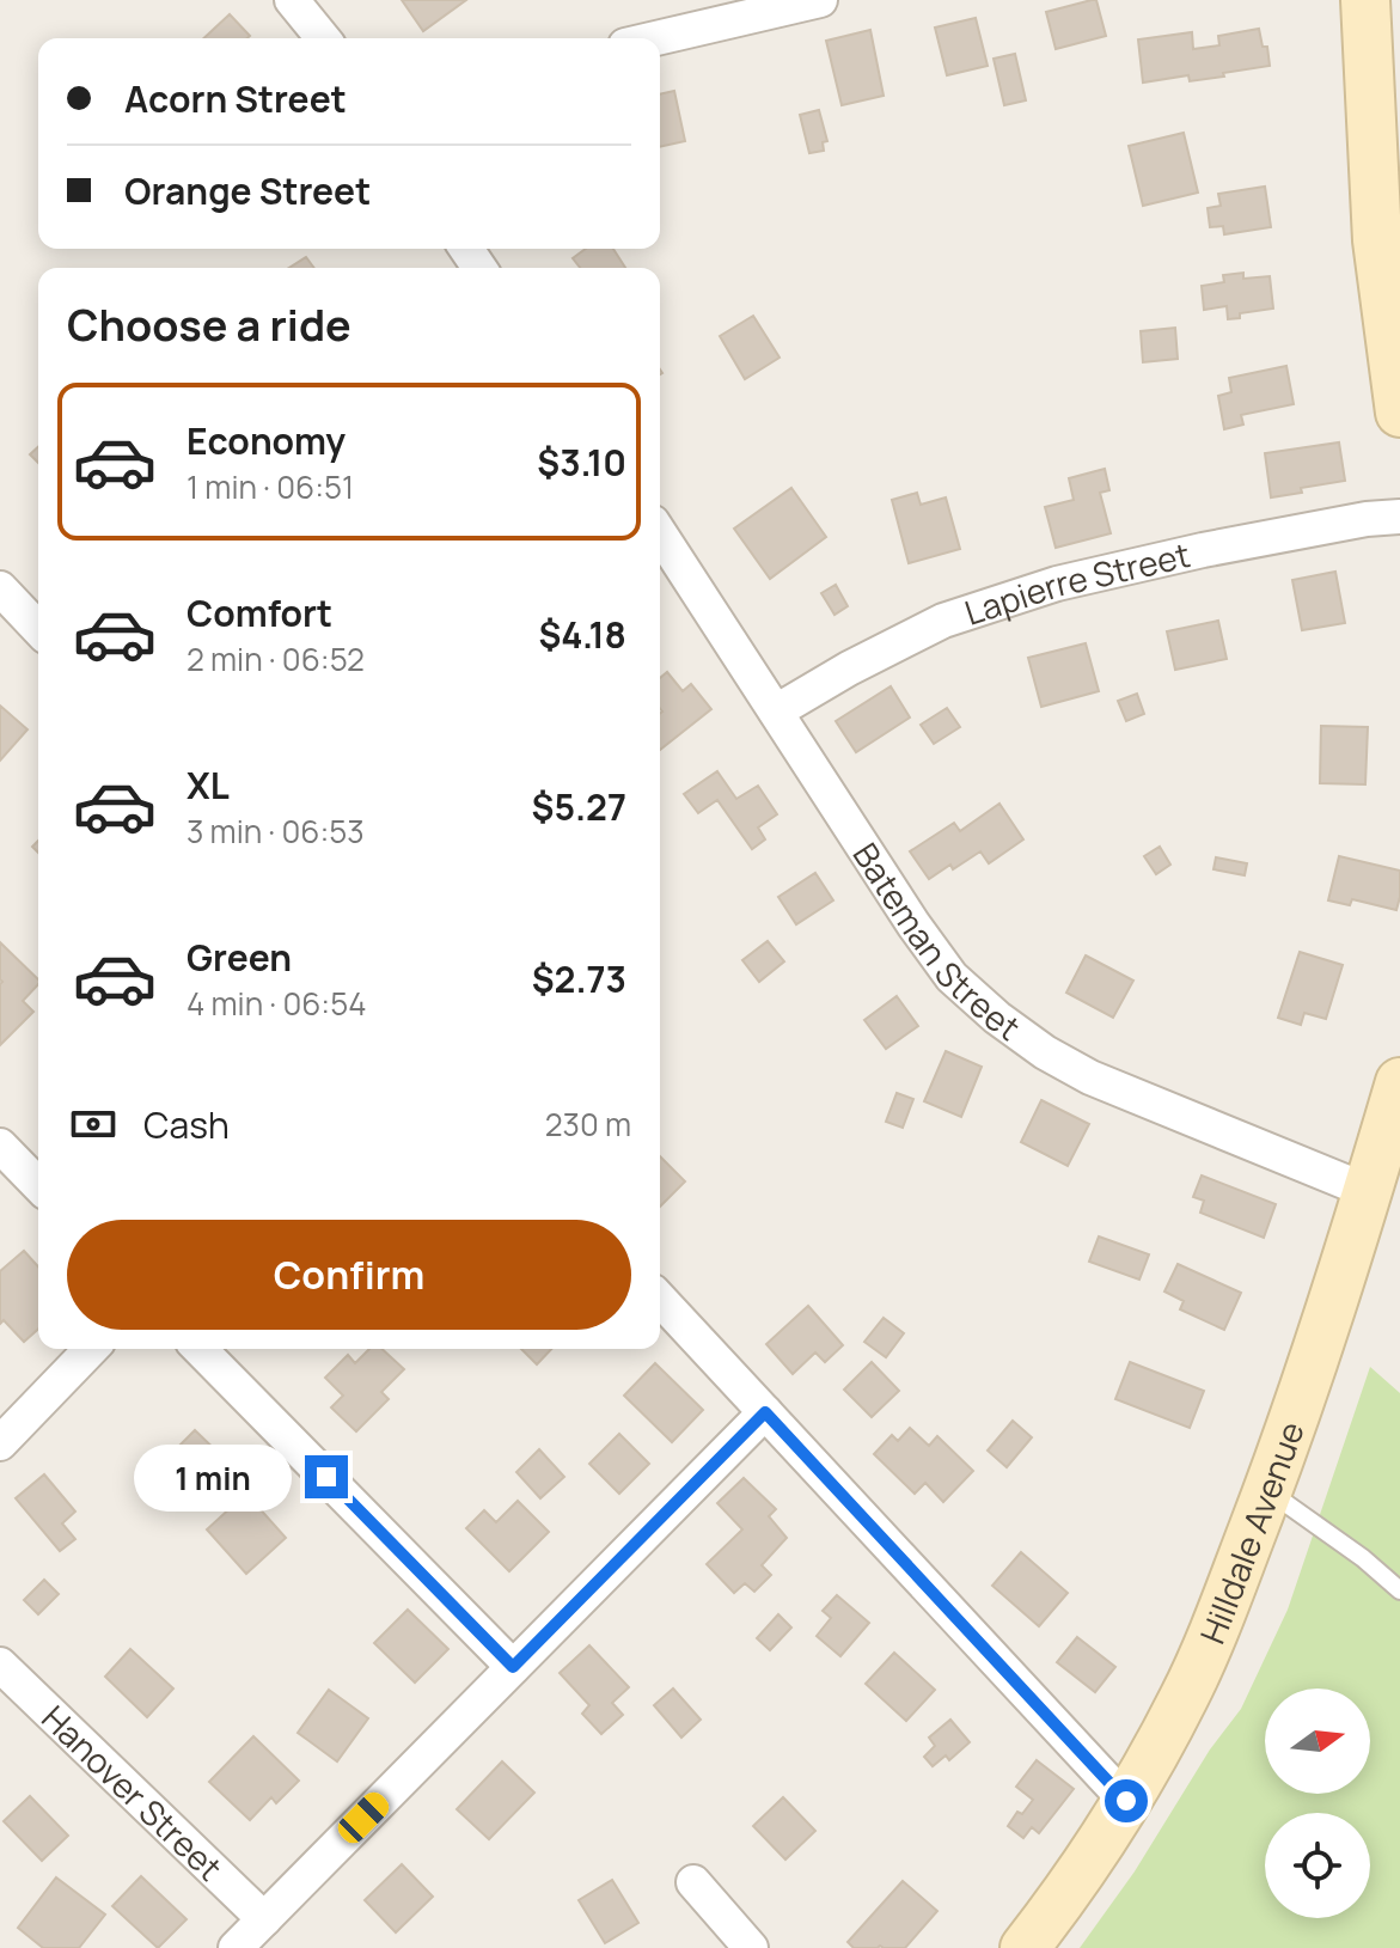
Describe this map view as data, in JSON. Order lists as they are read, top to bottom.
{
  "streets": {
    "main road": ["Hilldale Avenue"],
    "street": ["Lapierre Street", "Bateman Street", "Hanover Street"]
  },
  "crossings": [
    ["Lapierre Street", "Bateman Street"],
    ["Bateman Street", "Hilldale Avenue"]
  ],
  "north": "right",
  "page": {
    "banner": ["Acorn Street", "Orange Street"],
    "heading": "Choose a ride",
    "list": [
      {
        "name": "Economy",
        "note": "1 min · 06:51",
        "value": "$3.10"
      },
      {
        "name": "Comfort",
        "note": "2 min · 06:52",
        "value": "$4.18"
      },
      {
        "name": "XL",
        "note": "3 min · 06:53",
        "value": "$5.27"
      },
      {
        "name": "Green",
        "note": "4 min · 06:54",
        "value": "$2.73"
      }
    ],
    "pay": ["Cash", "230 m"],
    "buttons": "Confirm",
    "bubble": "1 min"
  }
}
